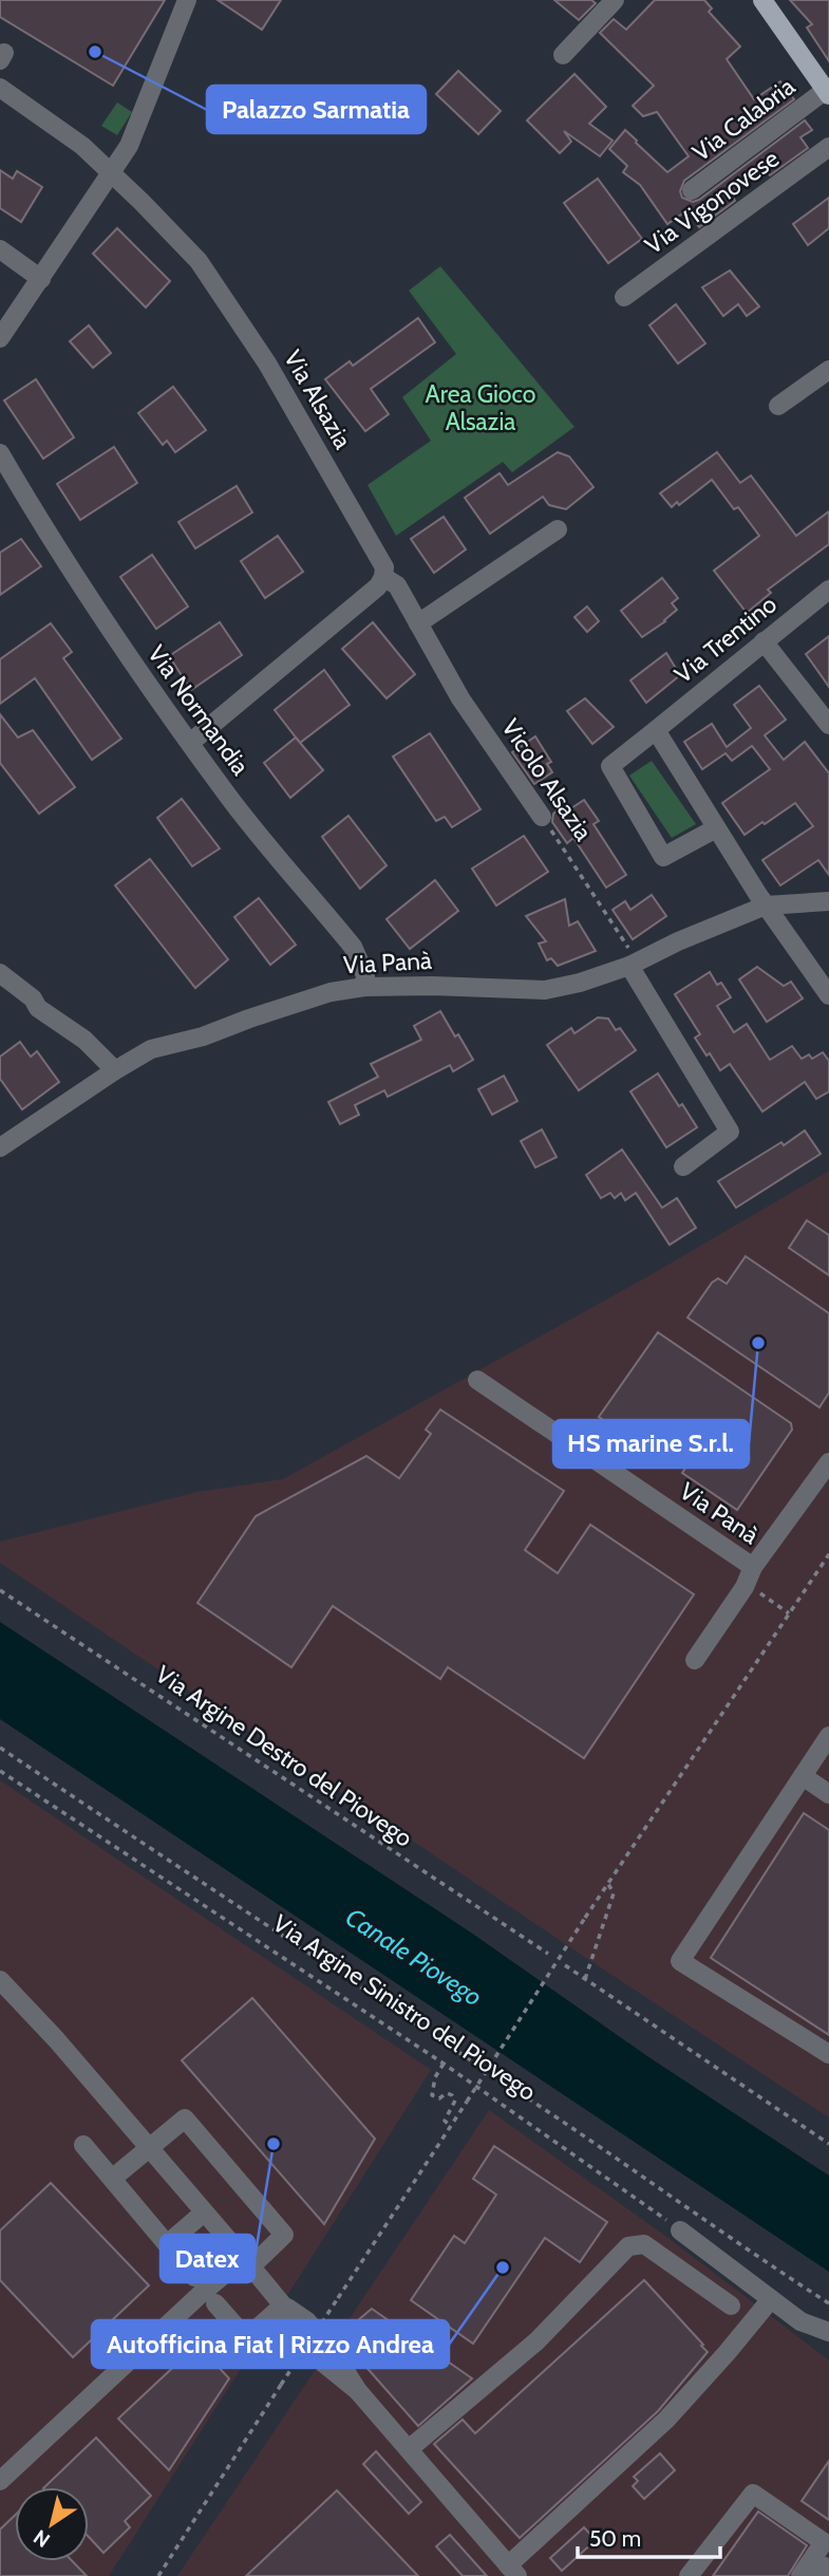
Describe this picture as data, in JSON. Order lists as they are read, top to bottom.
{
  "streets": {
    "street": [
      "Via Calabria",
      "Via Vigonovese",
      "Via Alsazia",
      "Via Trentino",
      "Via Normandia",
      "Vicolo Alsazia",
      "Via Panà"
    ],
    "path": ["Via Argine Destro del Piovego", "Via Argine Sinistro del Piovego"]
  },
  "crossings": [
    ["Via Alsazia", "Vicolo Alsazia"],
    ["Via Normandia", "Via Panà"],
    ["Vicolo Alsazia", "Via Panà"]
  ],
  "water": ["Canale Piovego"],
  "parks": ["Area Gioco Alsazia"],
  "places": [
    "Palazzo Sarmatia",
    "HS marine S.r.l.",
    "Datex",
    "Autofficina Fiat | Rizzo Andrea"
  ],
  "scale_bar": "50 m",
  "north": "bottom left"
}
